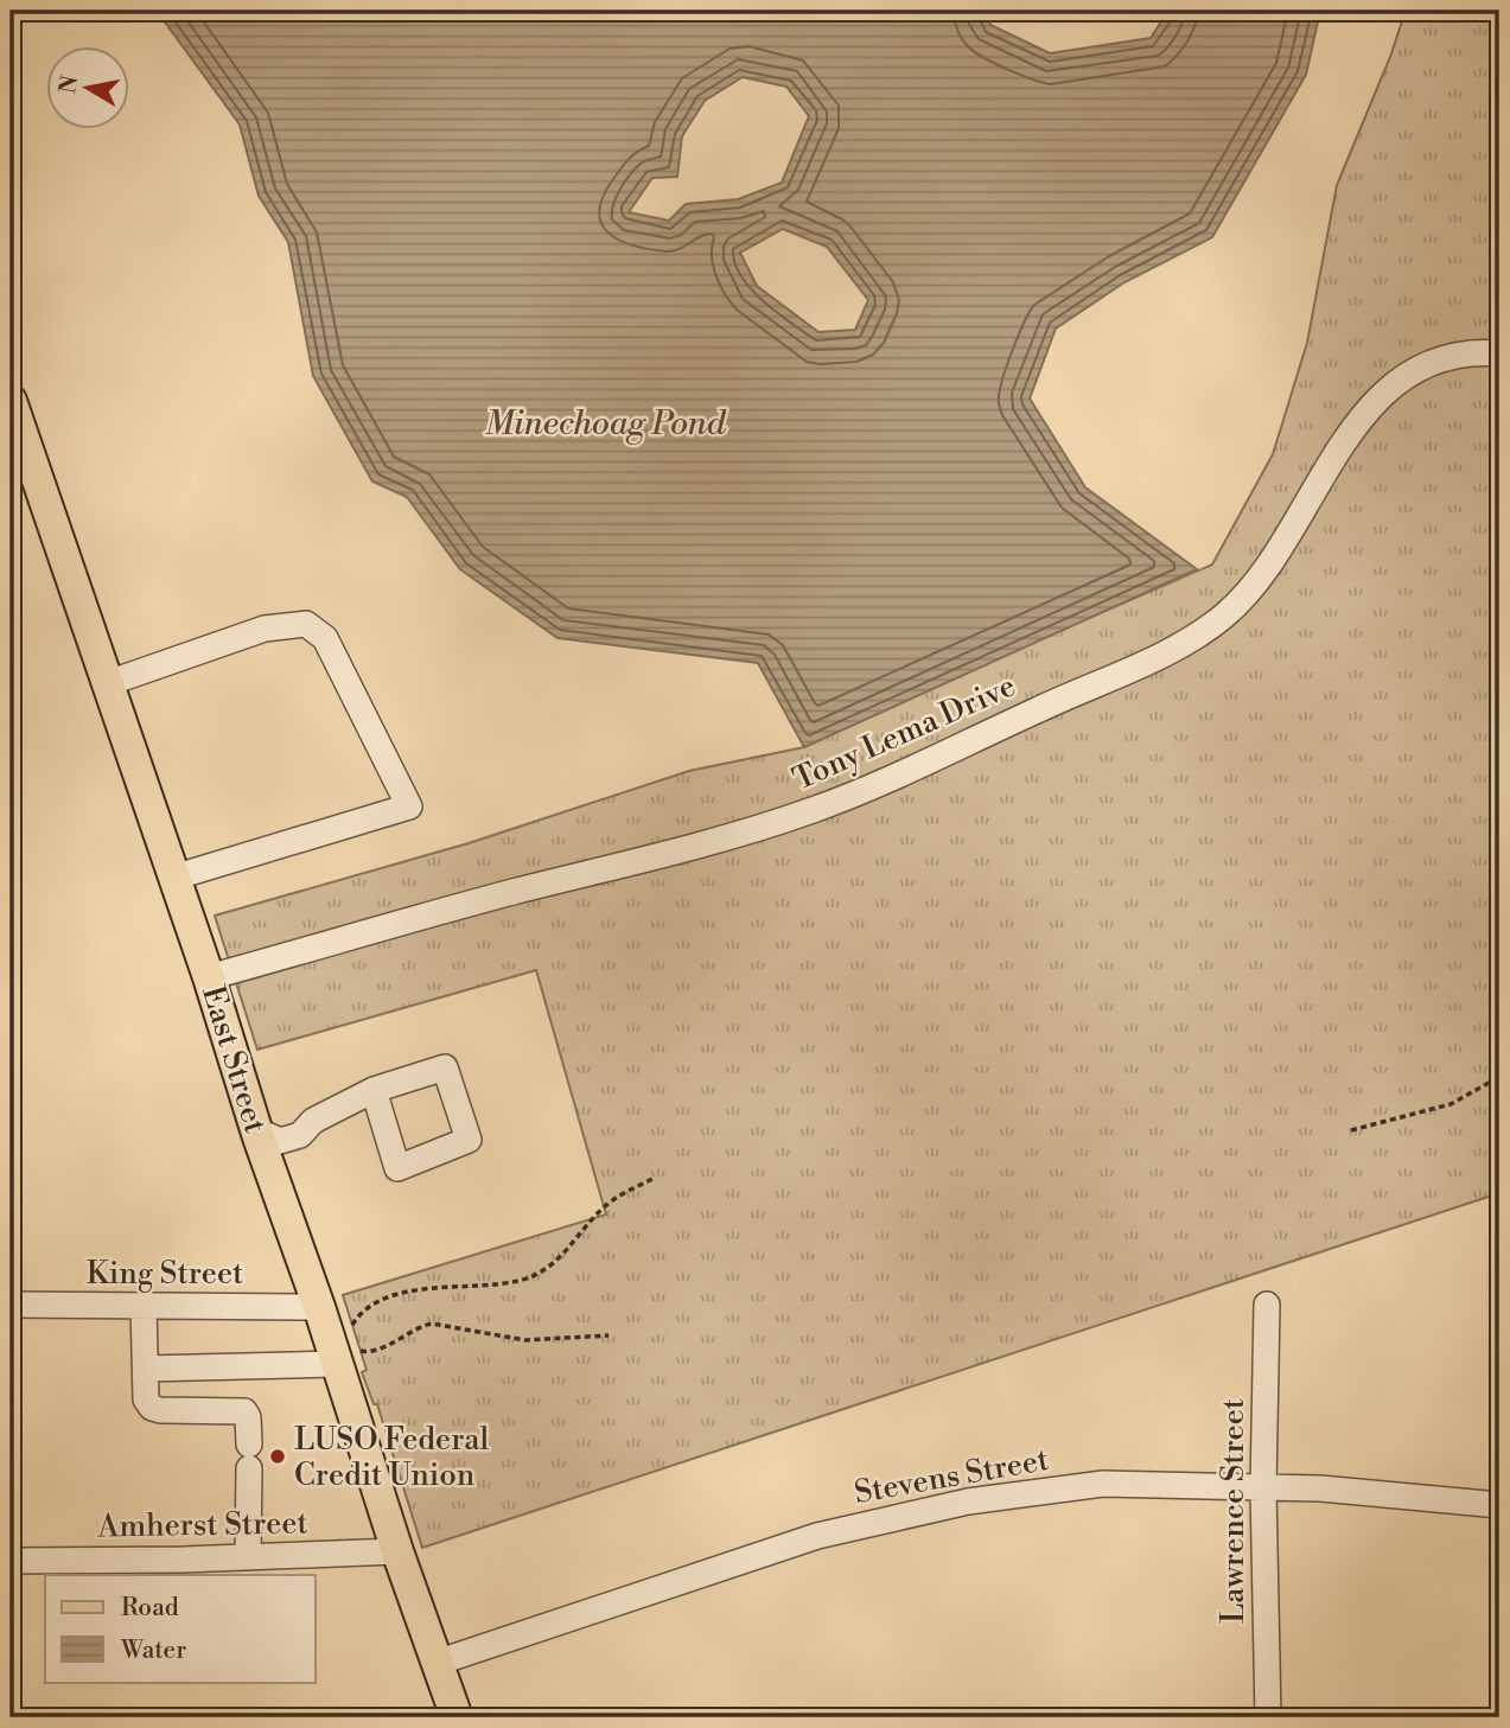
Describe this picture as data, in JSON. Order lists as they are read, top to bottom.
{
  "streets": {
    "main road": ["East Street"],
    "street": [
      "Tony Lema Drive",
      "King Street",
      "Stevens Street",
      "Lawrence Street",
      "Amherst Street"
    ]
  },
  "crossings": [
    ["Tony Lema Drive", "East Street"],
    ["East Street", "King Street"],
    ["East Street", "Stevens Street"],
    ["East Street", "Amherst Street"],
    ["Stevens Street", "Lawrence Street"]
  ],
  "water": ["Minechoag Pond"],
  "places": ["LUSO Federal Credit Union"],
  "legend": ["Road", "Water"],
  "north": "left"
}
